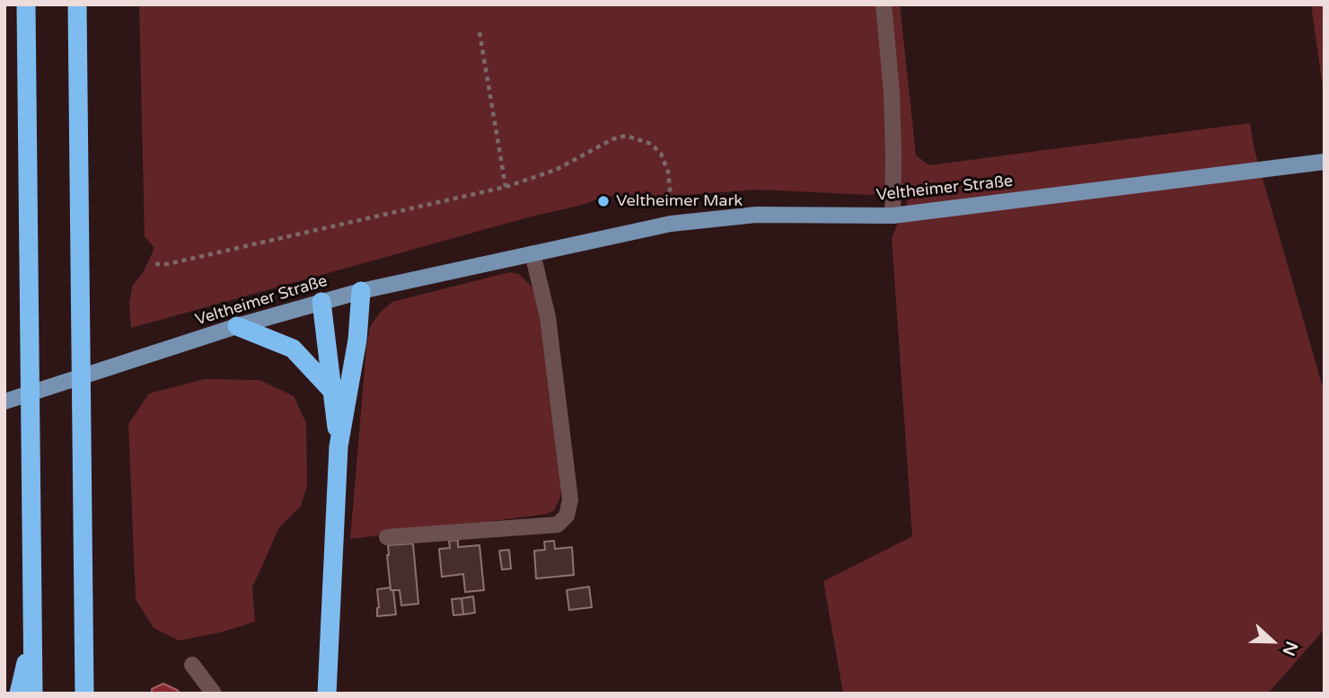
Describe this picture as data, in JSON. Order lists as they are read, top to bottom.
{
  "streets": {
    "main road": ["Veltheimer Straße"]
  },
  "places": ["Veltheimer Mark"],
  "north": "right"
}
